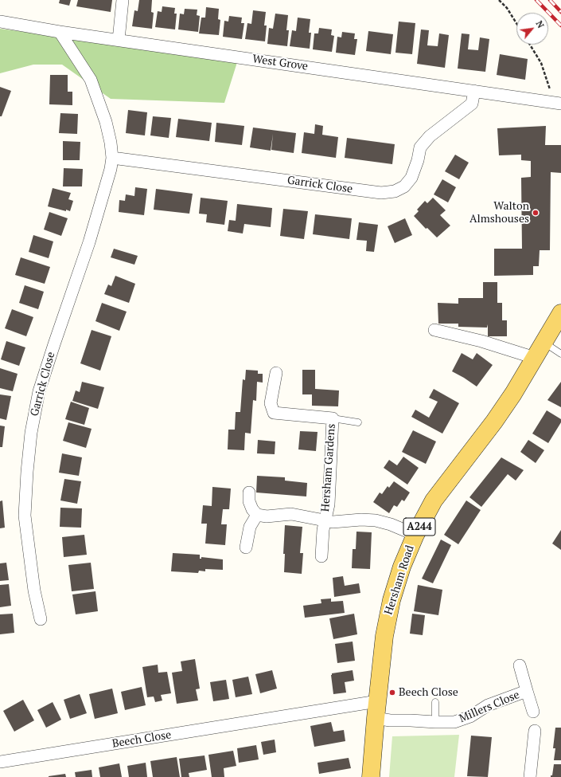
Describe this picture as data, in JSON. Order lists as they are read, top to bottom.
{
  "streets": {
    "main road": ["A244", "Hersham Road"],
    "street": [
      "West Grove",
      "Garrick Close",
      "Hersham Gardens",
      "Millers Close",
      "Beech Close"
    ]
  },
  "crossings": [
    ["West Grove", "Garrick Close"],
    ["Hersham Road", "Millers Close"],
    ["Hersham Road", "Beech Close"],
    ["Millers Close", "Beech Close"]
  ],
  "places": ["Walton Almshouses", "Beech Close"],
  "north": "top right"
}
